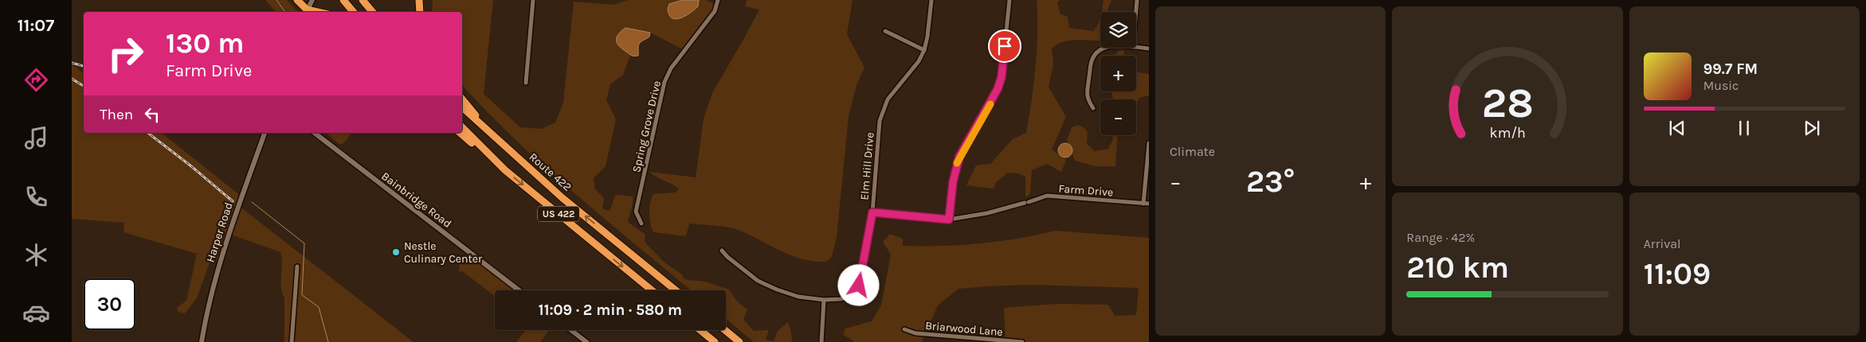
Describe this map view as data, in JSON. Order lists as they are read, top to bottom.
{
  "streets": {
    "highway": ["Route 422", "US 422"],
    "street": [
      "Spring Grove Drive",
      "Elm Hill Drive",
      "Farm Drive",
      "Bainbridge Road",
      "Harper Road",
      "Briarwood Lane"
    ]
  },
  "crossings": [
    ["Elm Hill Drive", "Farm Drive"]
  ],
  "places": ["Nestle Culinary Center"],
  "page": {
    "tabs": "11:07",
    "tile": [
      "Climate",
      ["Range · 42%", "210 km"],
      ["Arrival", "11:09"]
    ],
    "map_buttons": ["+", "−"],
    "turn": ["130 m", "Farm Drive"],
    "song": ["99.7 FM", "Music"],
    "then": "Then",
    "heat": ["−", "23°", "+"],
    "limit": "30",
    "trip": "11:09 · 2 min · 580 m",
    "gauge": ["28", "km/h"]
  }
}
